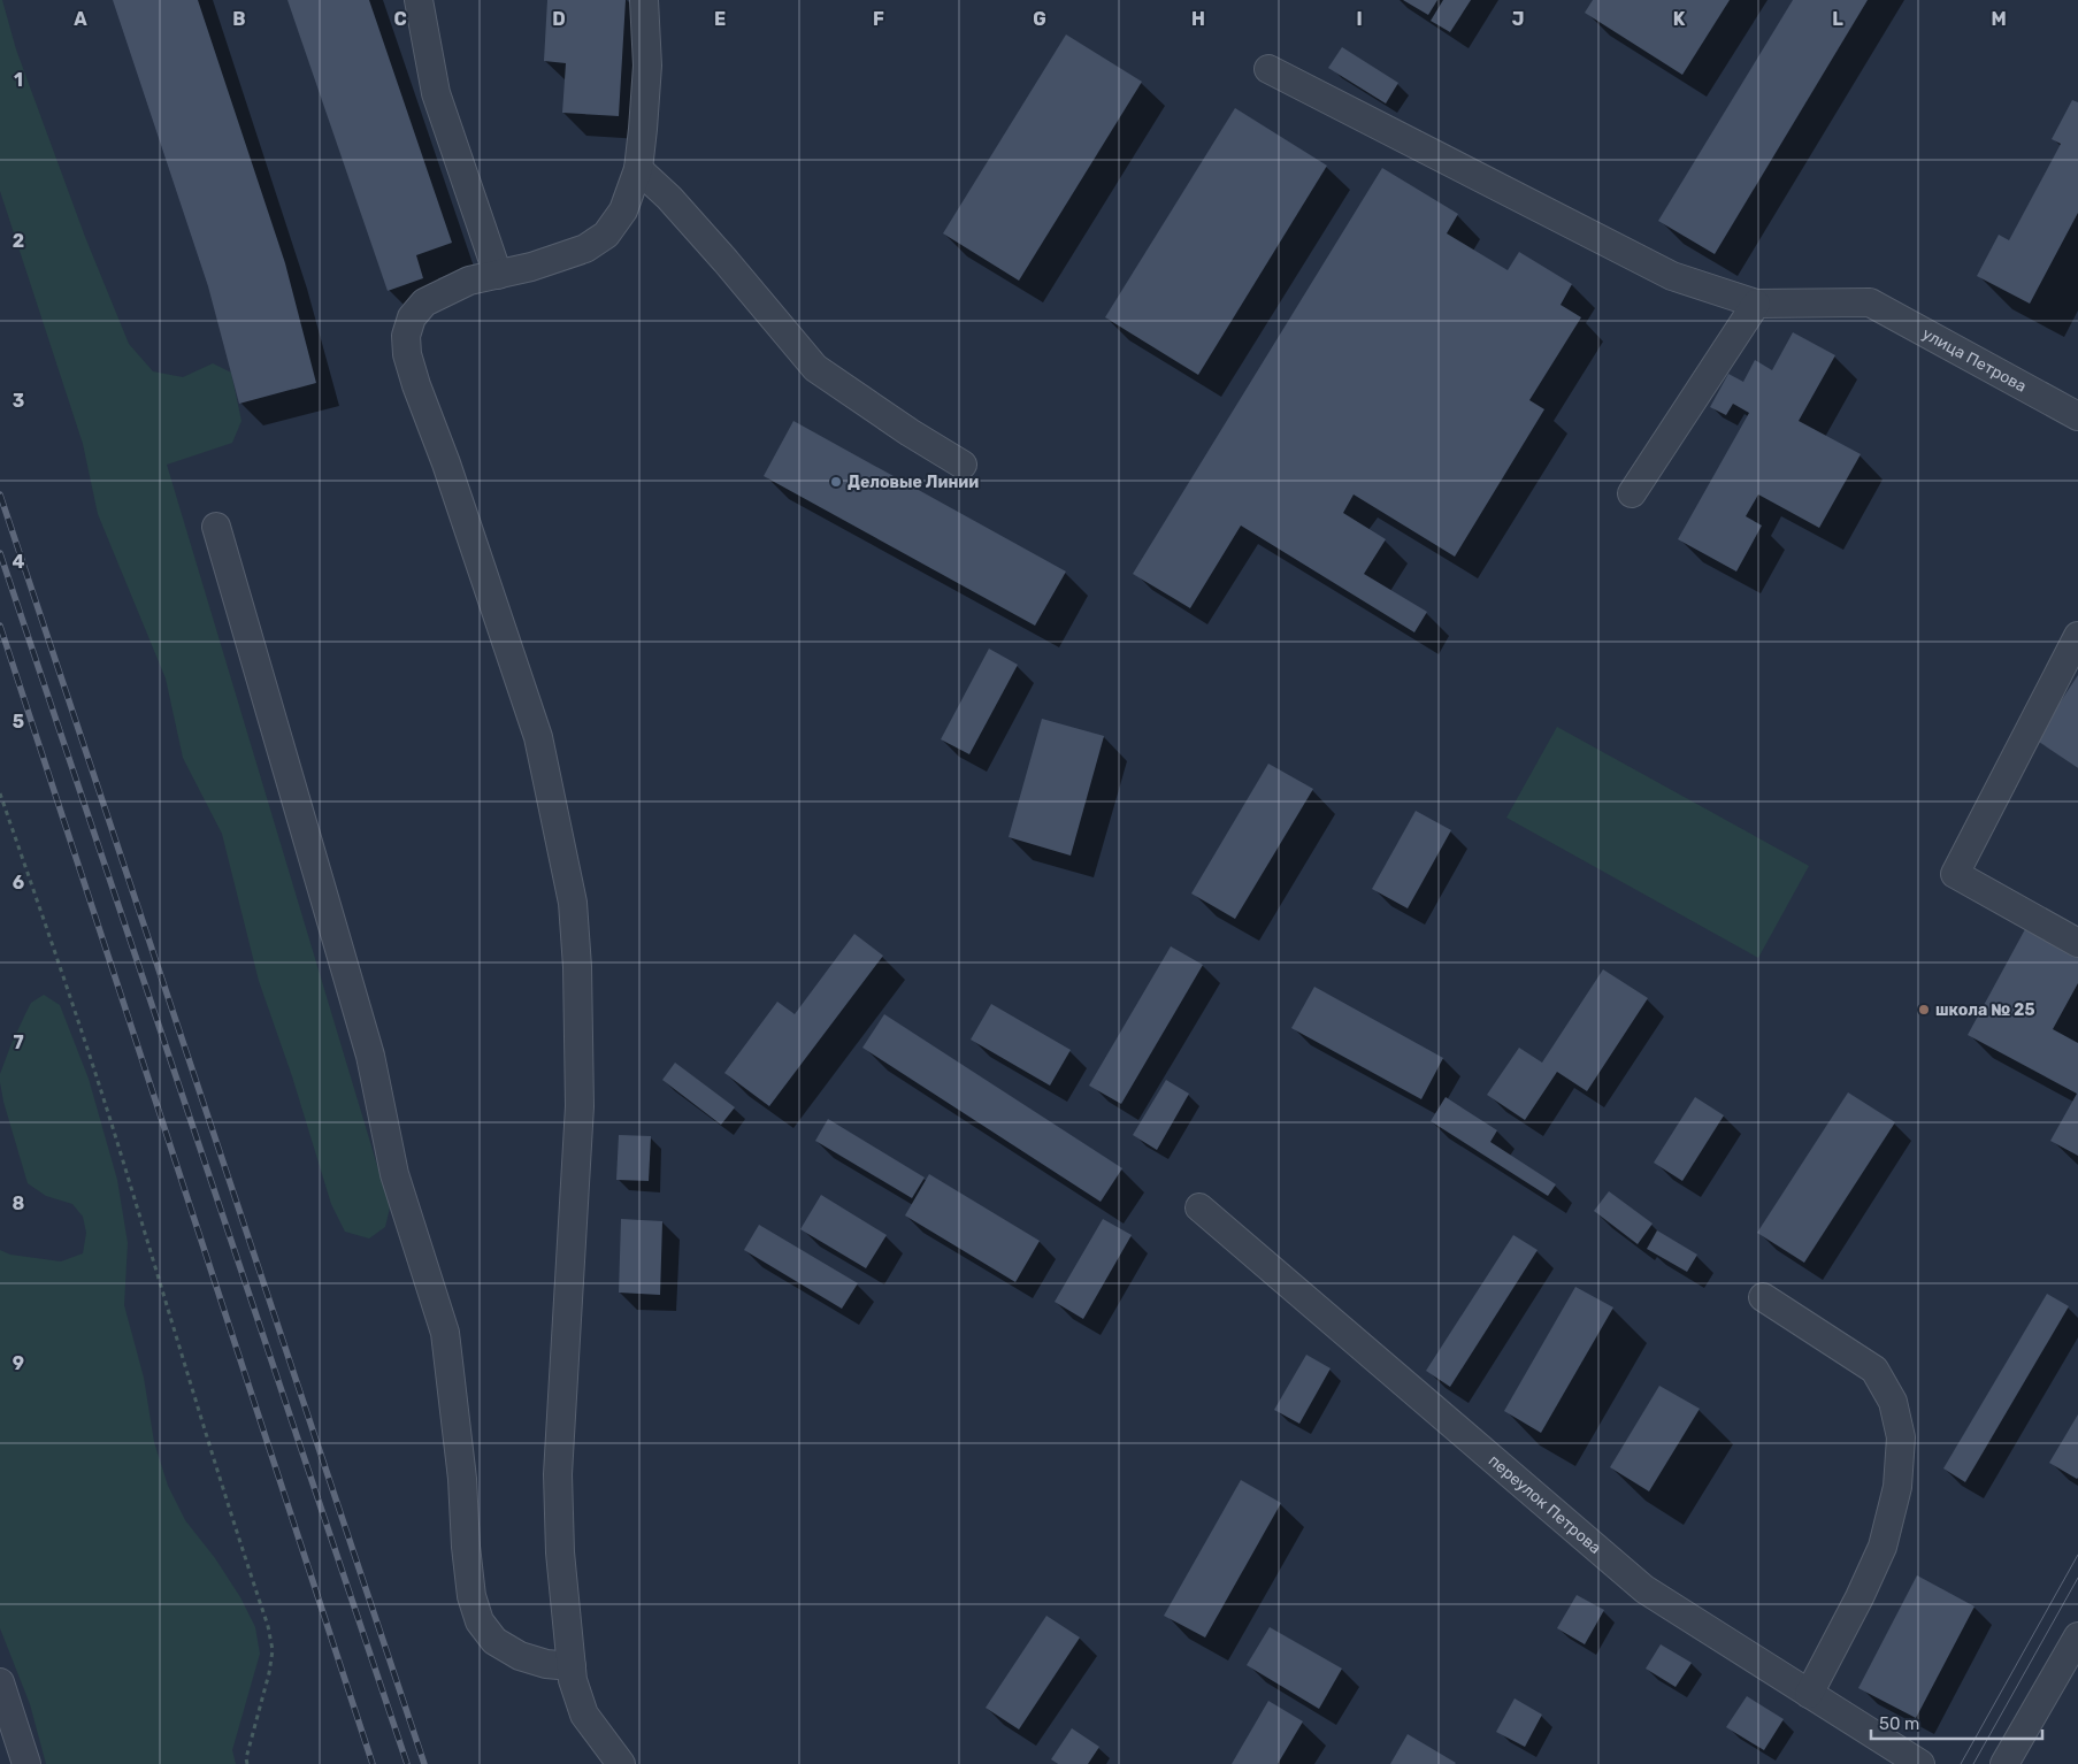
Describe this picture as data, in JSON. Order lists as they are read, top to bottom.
{
  "streets": {
    "street": ["улица Петрова", "переулок Петрова"]
  },
  "places": ["Деловые Линии", "школа № 25"],
  "scale_bar": "50 m",
  "grid": {
    "columns": [
      "A",
      "B",
      "C",
      "D",
      "E",
      "F",
      "G",
      "H",
      "I",
      "J",
      "K",
      "L",
      "M"
    ],
    "rows": [
      "1",
      "2",
      "3",
      "4",
      "5",
      "6",
      "7",
      "8",
      "9"
    ]
  }
}
